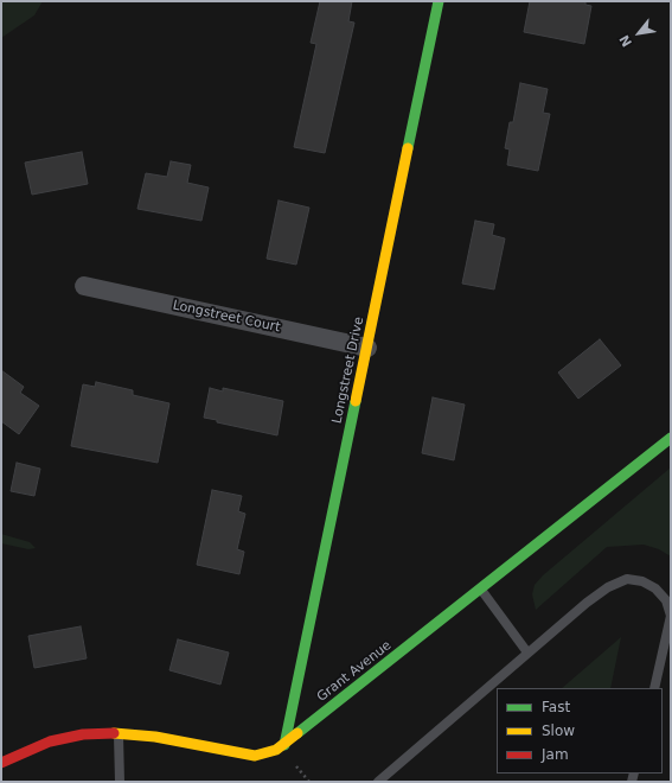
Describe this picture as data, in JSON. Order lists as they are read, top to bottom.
{
  "streets": {
    "street": ["Longstreet Court", "Longstreet Drive", "Grant Avenue"]
  },
  "crossings": [
    ["Longstreet Court", "Longstreet Drive"],
    ["Longstreet Drive", "Grant Avenue"]
  ],
  "legend": ["Fast", "Slow", "Jam"],
  "north": "bottom left"
}
